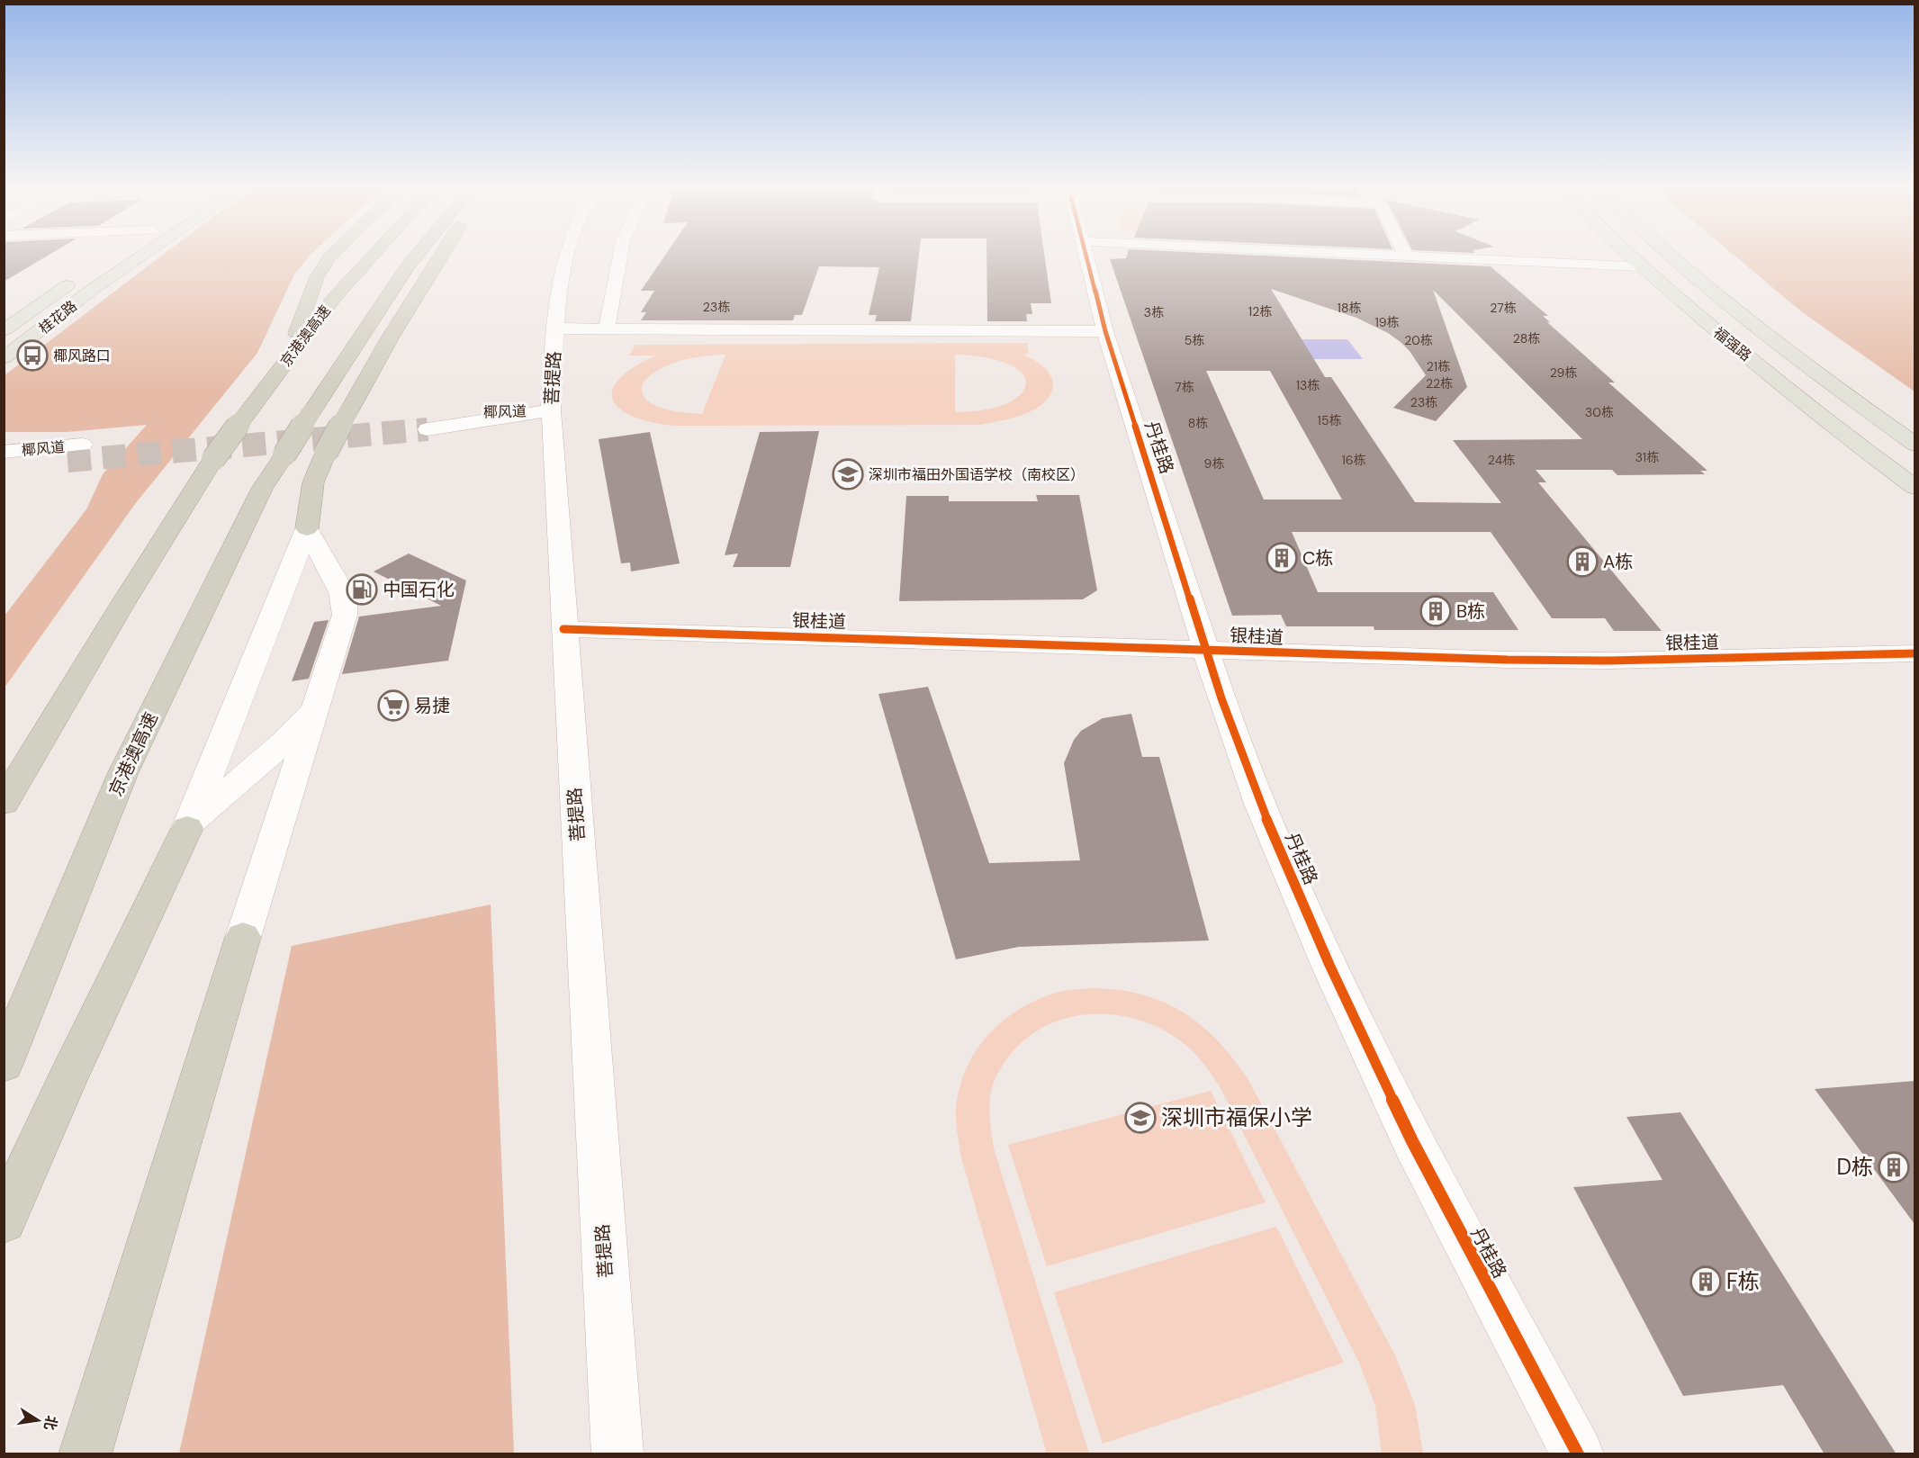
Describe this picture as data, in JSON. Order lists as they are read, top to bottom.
{
  "streets": {
    "highway": ["京港澳高速"],
    "main road": ["桂花路", "福强路"],
    "street": [
      "菩提路",
      "椰风道",
      "丹桂路",
      "银桂道"
    ]
  },
  "crossings": [
    ["菩提路", "椰风道"],
    ["菩提路", "银桂道"],
    ["丹桂路", "银桂道"]
  ],
  "places": {
    "bus stop": ["椰风路口"],
    "school or university": ["深圳市福田外国语学校（南校区）", "深圳市福保小学"],
    "building": [
      "C栋",
      "A栋",
      "B栋",
      "D栋",
      "F栋"
    ],
    "fuel station": ["中国石化"],
    "supermarket": ["易捷"]
  },
  "house_numbers": [
    "23栋",
    "18栋",
    "27栋",
    "12栋",
    "3栋",
    "19栋",
    "28栋",
    "5栋",
    "20栋",
    "21栋",
    "29栋",
    "22栋",
    "13栋",
    "7栋",
    "23栋",
    "30栋",
    "15栋",
    "8栋",
    "31栋",
    "16栋",
    "24栋",
    "9栋"
  ],
  "north": "right"
}
